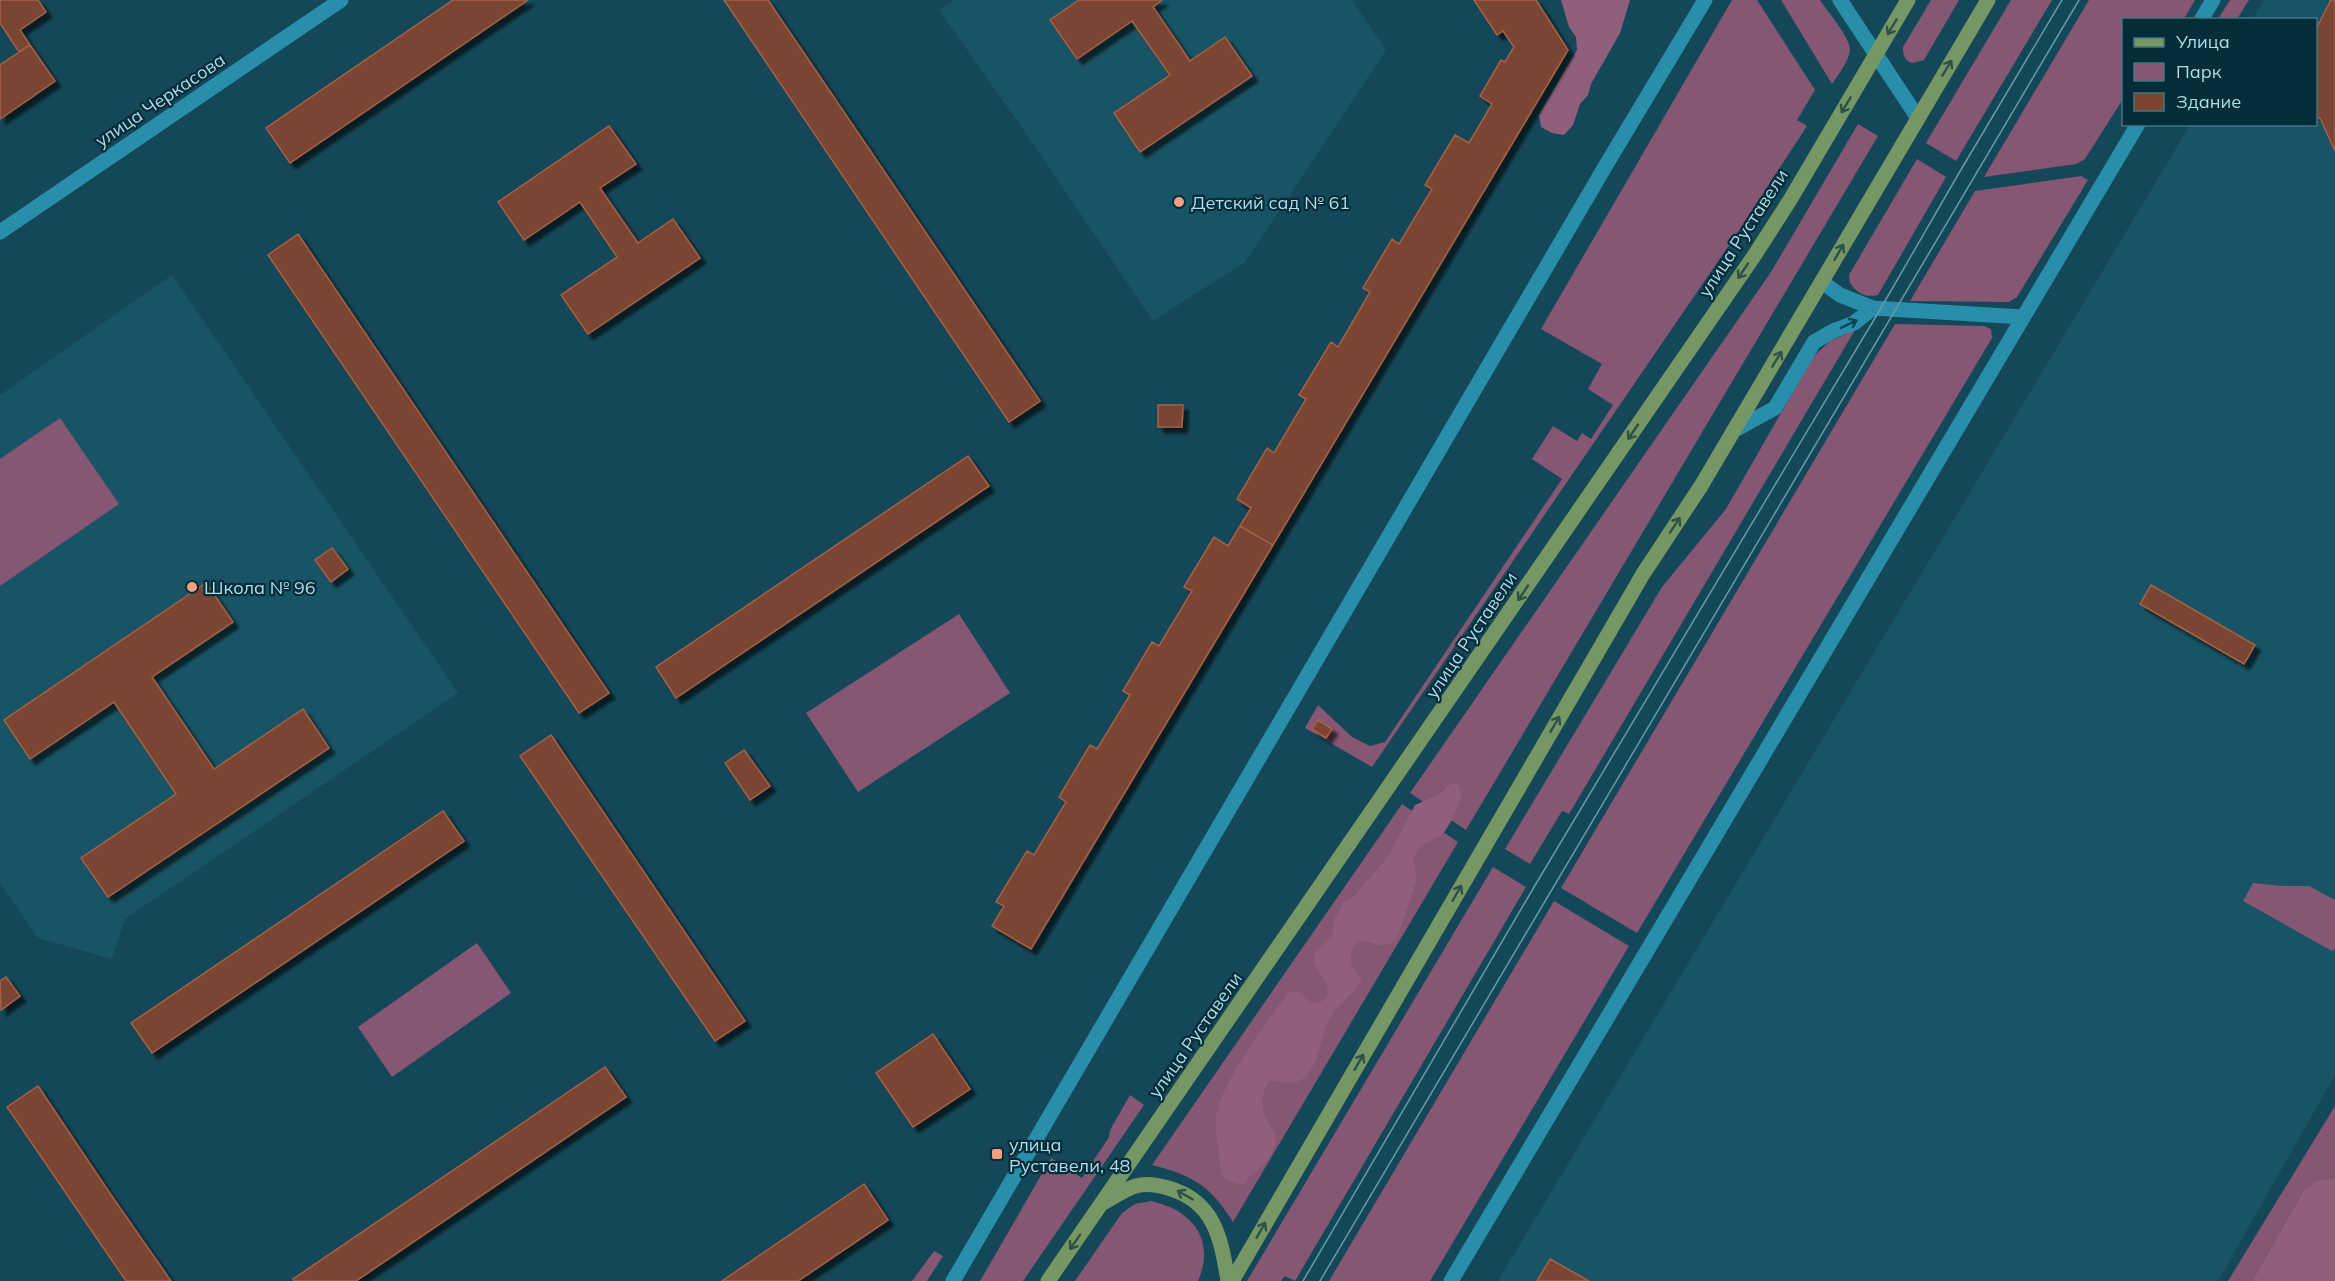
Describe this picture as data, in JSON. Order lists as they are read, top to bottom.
{
  "streets": {
    "main road": ["улица Руставели"],
    "street": ["улица Черкасова"]
  },
  "places": {
    "other": ["Детский сад № 61", "Школа № 96"],
    "transit": ["улица Руставели, 48"]
  },
  "legend": ["Улица", "Парк", "Здание"]
}
